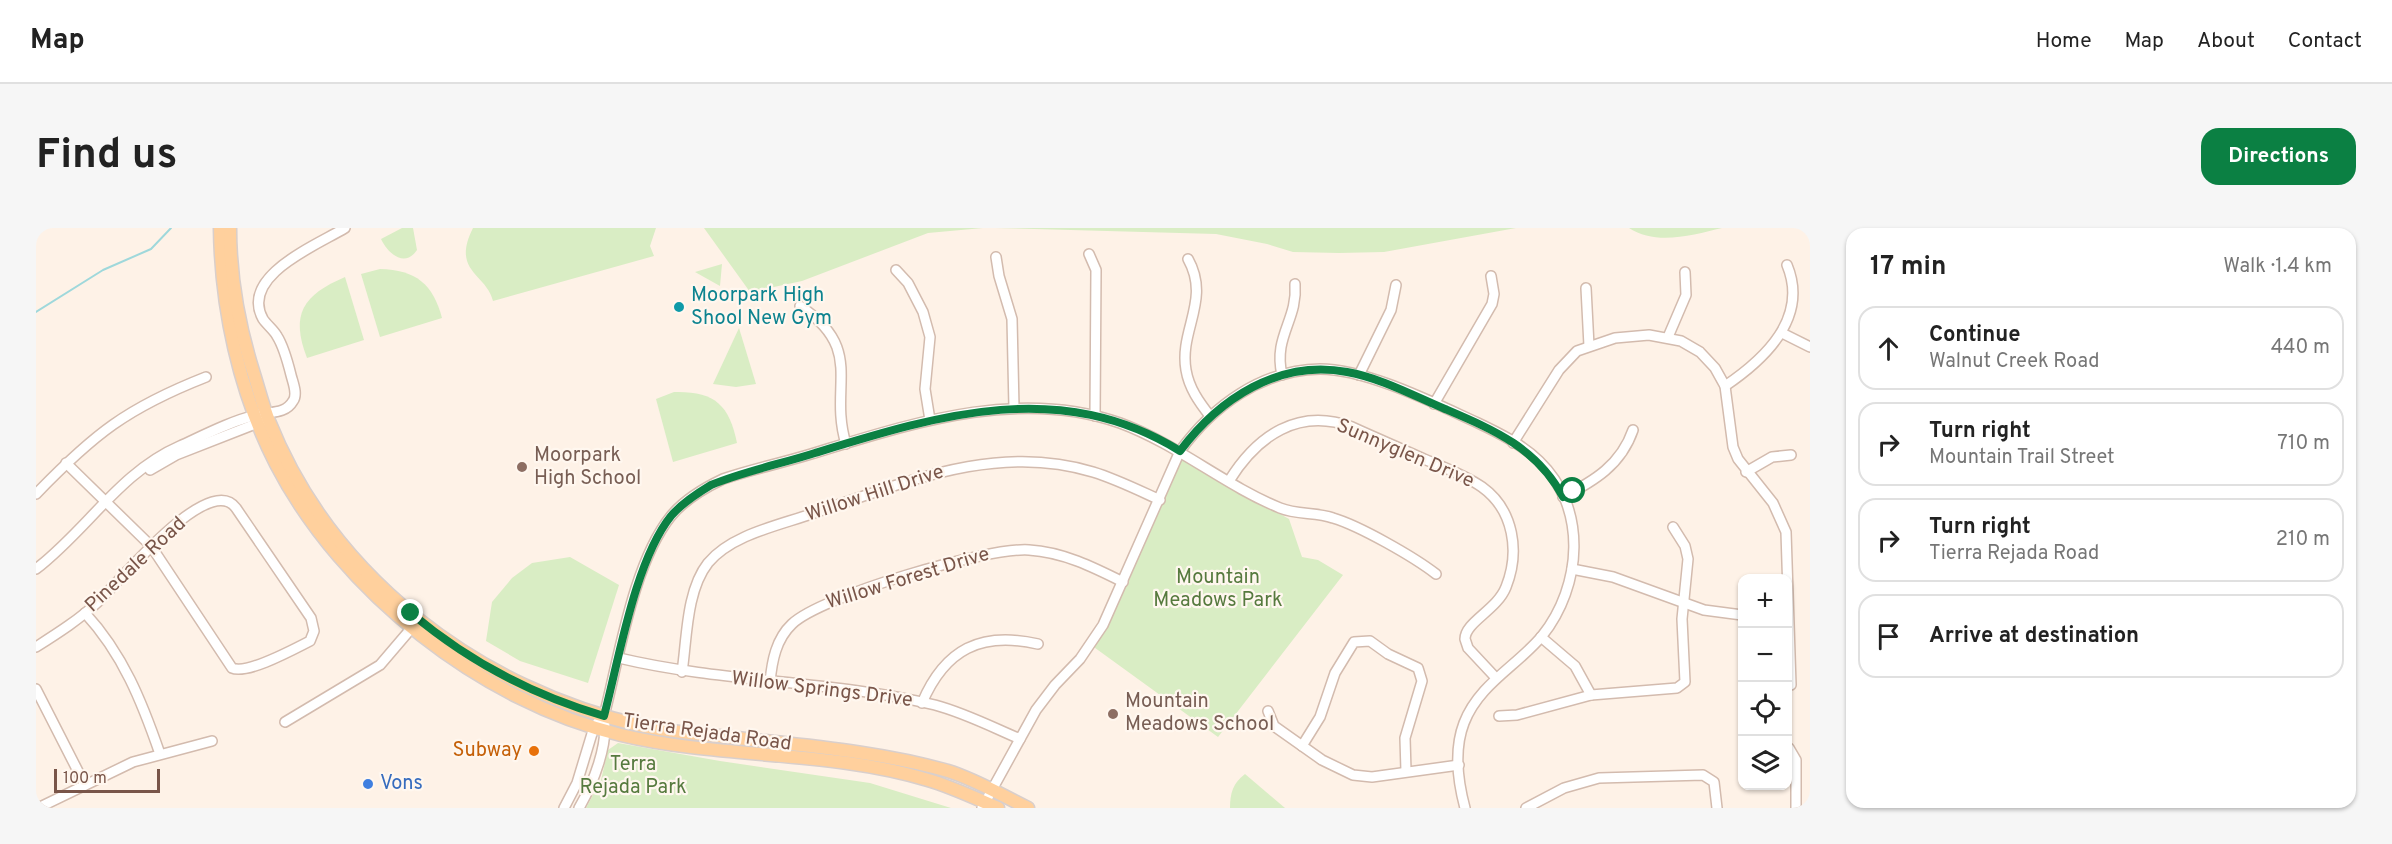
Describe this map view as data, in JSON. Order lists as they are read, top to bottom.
{
  "streets": {
    "main road": ["Tierra Rejada Road"],
    "street": [
      "Sunnyglen Drive",
      "Willow Hill Drive",
      "Pinedale Road",
      "Willow Forest Drive",
      "Willow Springs Drive"
    ]
  },
  "crossings": [
    ["Willow Hill Drive", "Willow Springs Drive"],
    ["Willow Forest Drive", "Willow Springs Drive"]
  ],
  "parks": ["Mountain Meadows Park", "Terra Rejada Park"],
  "places": [
    "Moorpark High Shool New Gym",
    "Moorpark High School",
    "Mountain Meadows School",
    "Subway",
    "Vons"
  ],
  "scale_bar": "100 m",
  "page": {
    "header": "Map",
    "nav": [
      "Home",
      "Map",
      "About",
      "Contact"
    ],
    "buttons": "Directions",
    "title": "Find us",
    "heading": ["17 min", "Walk · 1.4 km"],
    "list": [
      ["Continue", "Walnut Creek Road", "440 m"],
      ["Turn right", "Mountain Trail Street", "710 m"],
      ["Turn right", "Tierra Rejada Road", "210 m"],
      "Arrive at destination"
    ],
    "map_buttons": ["+", "−"],
    "scale": "100 m"
  }
}
